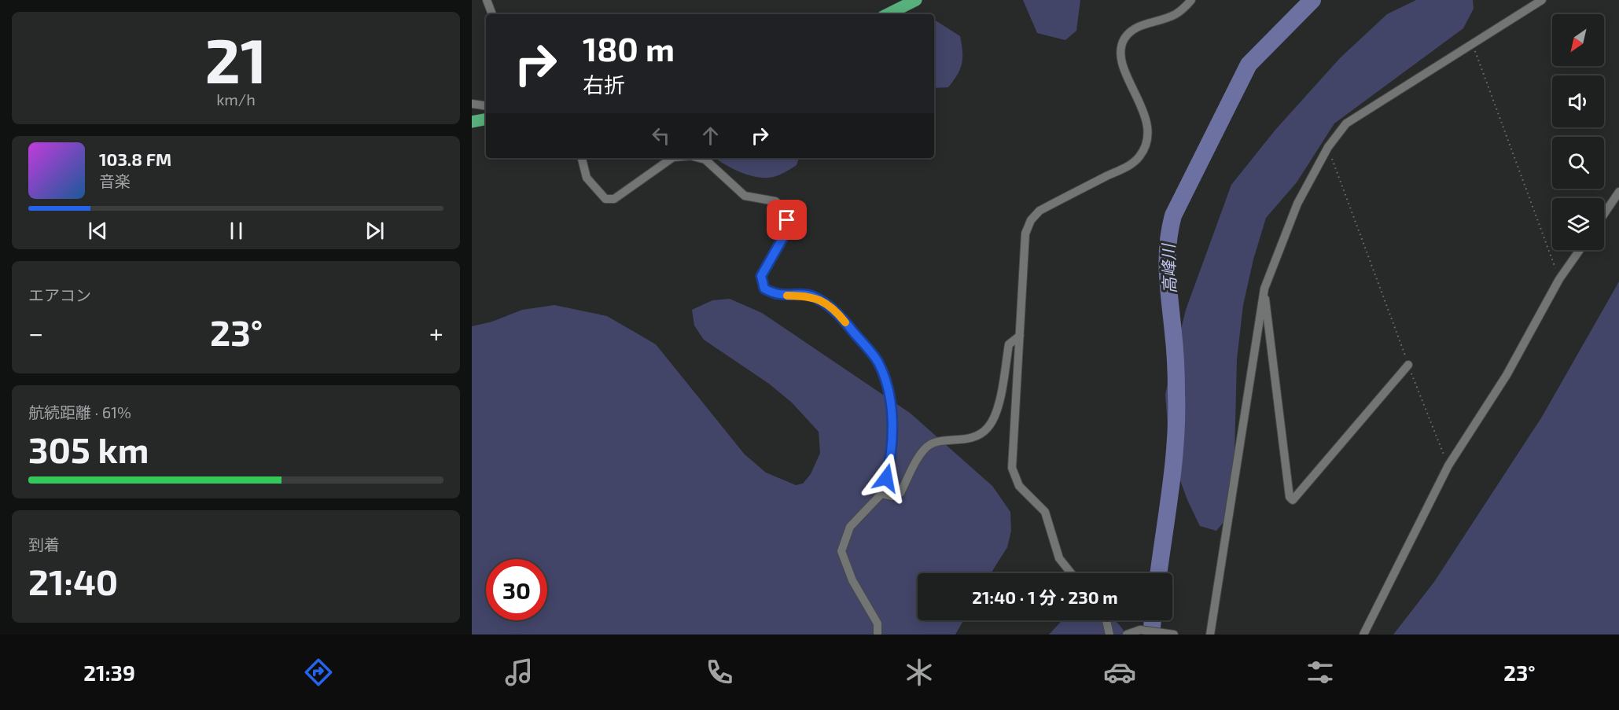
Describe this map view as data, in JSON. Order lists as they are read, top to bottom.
{
  "water": ["高峰川"],
  "north": "bottom left",
  "page": {
    "tile": [
      ["21", "km/h"],
      "エアコン",
      ["航続距離 · 61%", "305 km"],
      ["到着", "21:40"]
    ],
    "turn": ["180 m", "右折"],
    "song": ["103.8 FM", "音楽"],
    "heat": ["−", "23°", "+"],
    "limit": "30",
    "trip": "21:40 · 1 分 · 230 m",
    "tabs": ["21:39", "23°"]
  }
}
